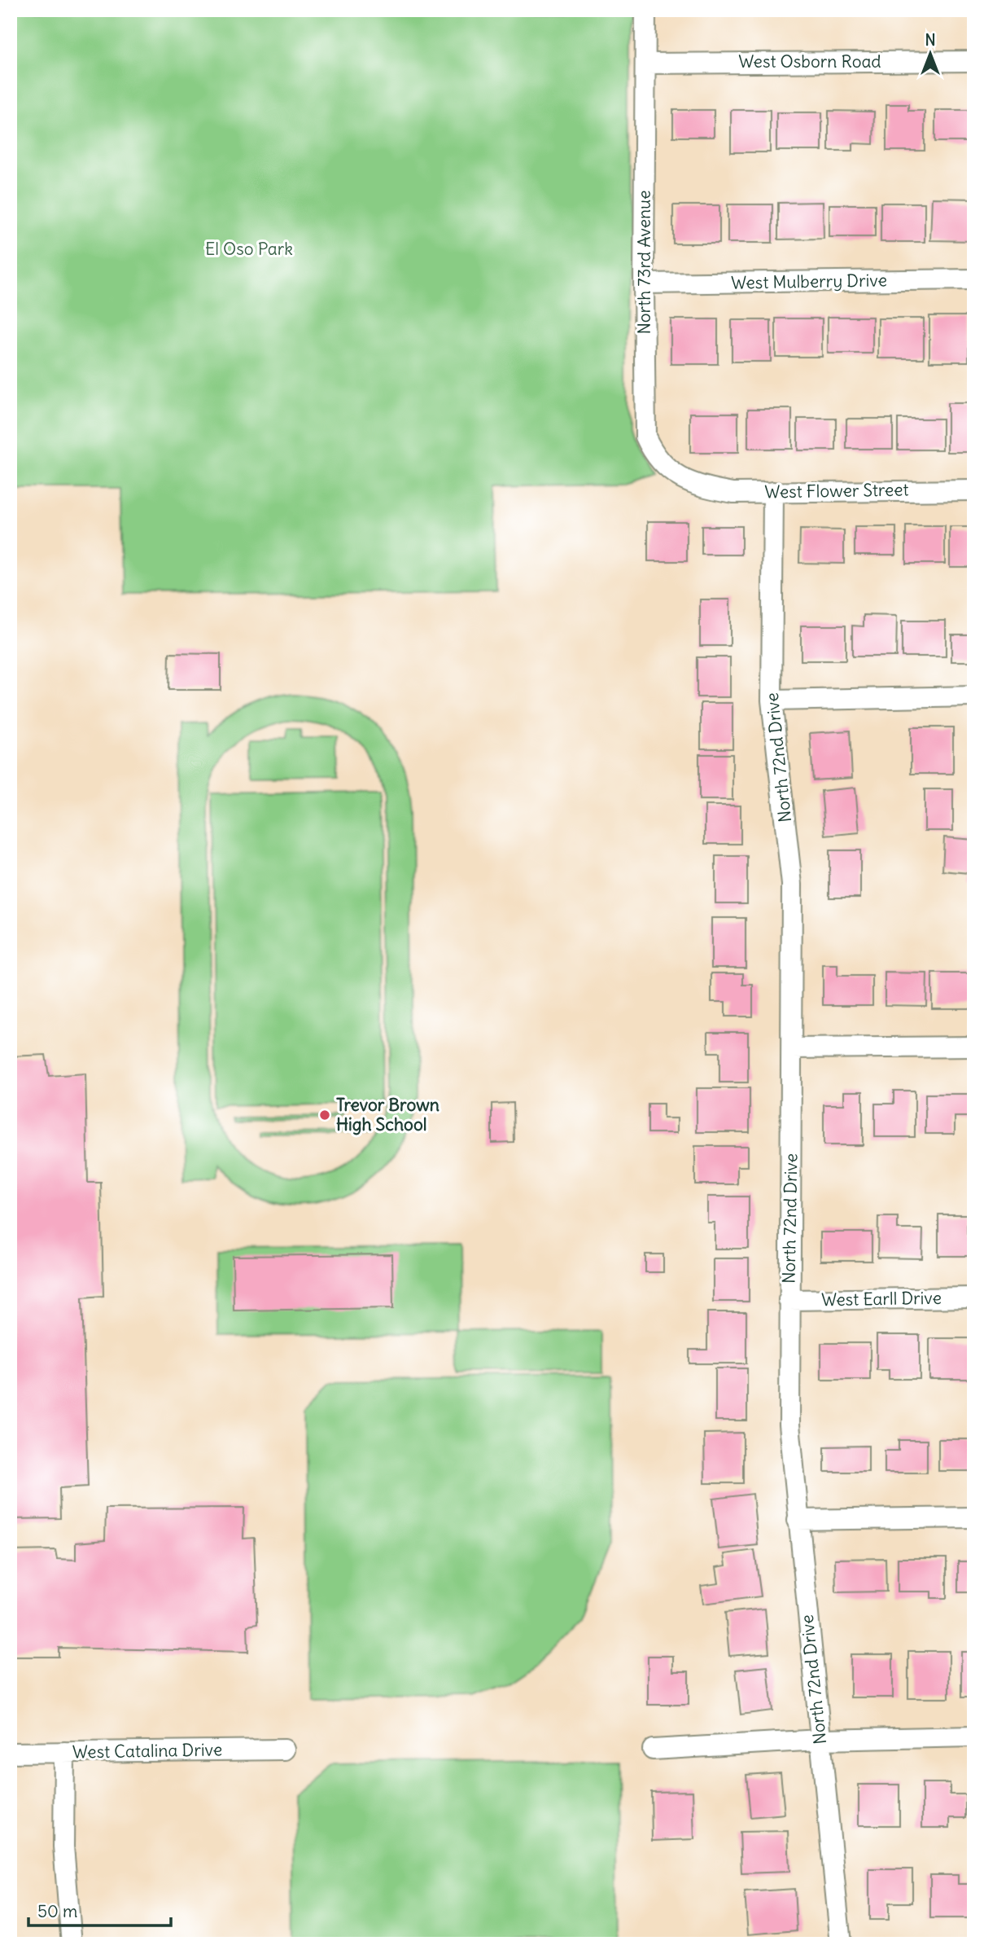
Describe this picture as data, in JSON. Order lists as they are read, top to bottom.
{
  "streets": {
    "street": [
      "West Osborn Road",
      "North 73rd Avenue",
      "West Mulberry Drive",
      "West Flower Street",
      "North 72nd Drive",
      "West Earll Drive",
      "West Catalina Drive"
    ]
  },
  "crossings": [
    ["West Osborn Road", "North 73rd Avenue"],
    ["North 73rd Avenue", "West Mulberry Drive"],
    ["North 73rd Avenue", "West Flower Street"],
    ["West Flower Street", "North 72nd Drive"],
    ["North 72nd Drive", "West Earll Drive"]
  ],
  "parks": ["El Oso Park"],
  "places": ["Trevor Brown High School"],
  "scale_bar": "50 m",
  "north": "top"
}
